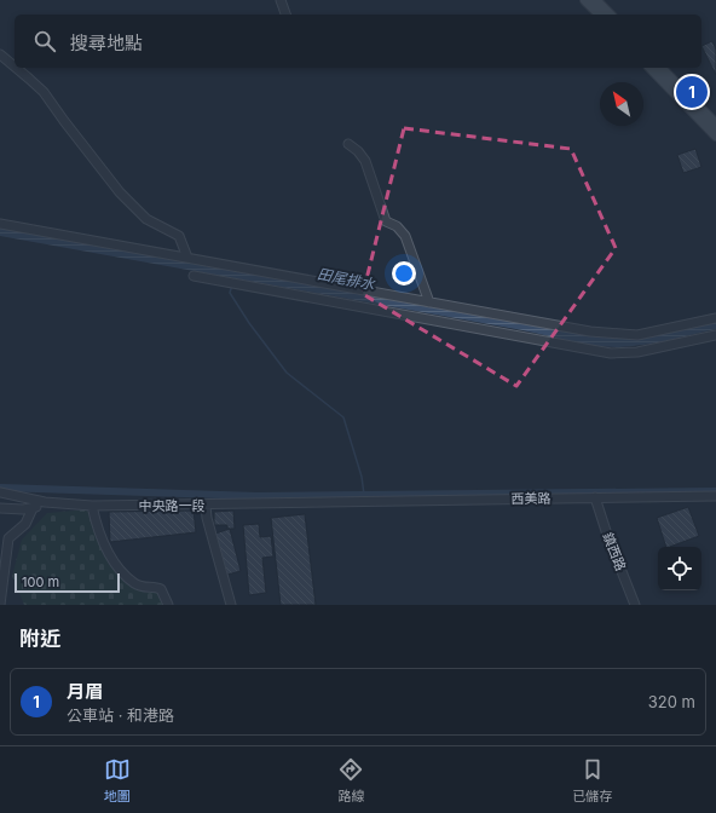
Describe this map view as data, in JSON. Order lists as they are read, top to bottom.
{
  "streets": {
    "street": ["西美路", "中央路一段", "鎮西路"]
  },
  "crossings": [
    ["西美路", "中央路一段"],
    ["西美路", "鎮西路"]
  ],
  "water": ["田尾排水"],
  "scale_bar": "100 m",
  "north": "top left",
  "page": {
    "search": "搜尋地點",
    "pins": "1",
    "scale": "100 m",
    "heading": "附近",
    "list": [
      {
        "mark": "1",
        "name": "月眉",
        "note": "公車站 · 和港路",
        "value": "320 m"
      }
    ],
    "nav": ["地圖", "路線", "已儲存"]
  }
}
